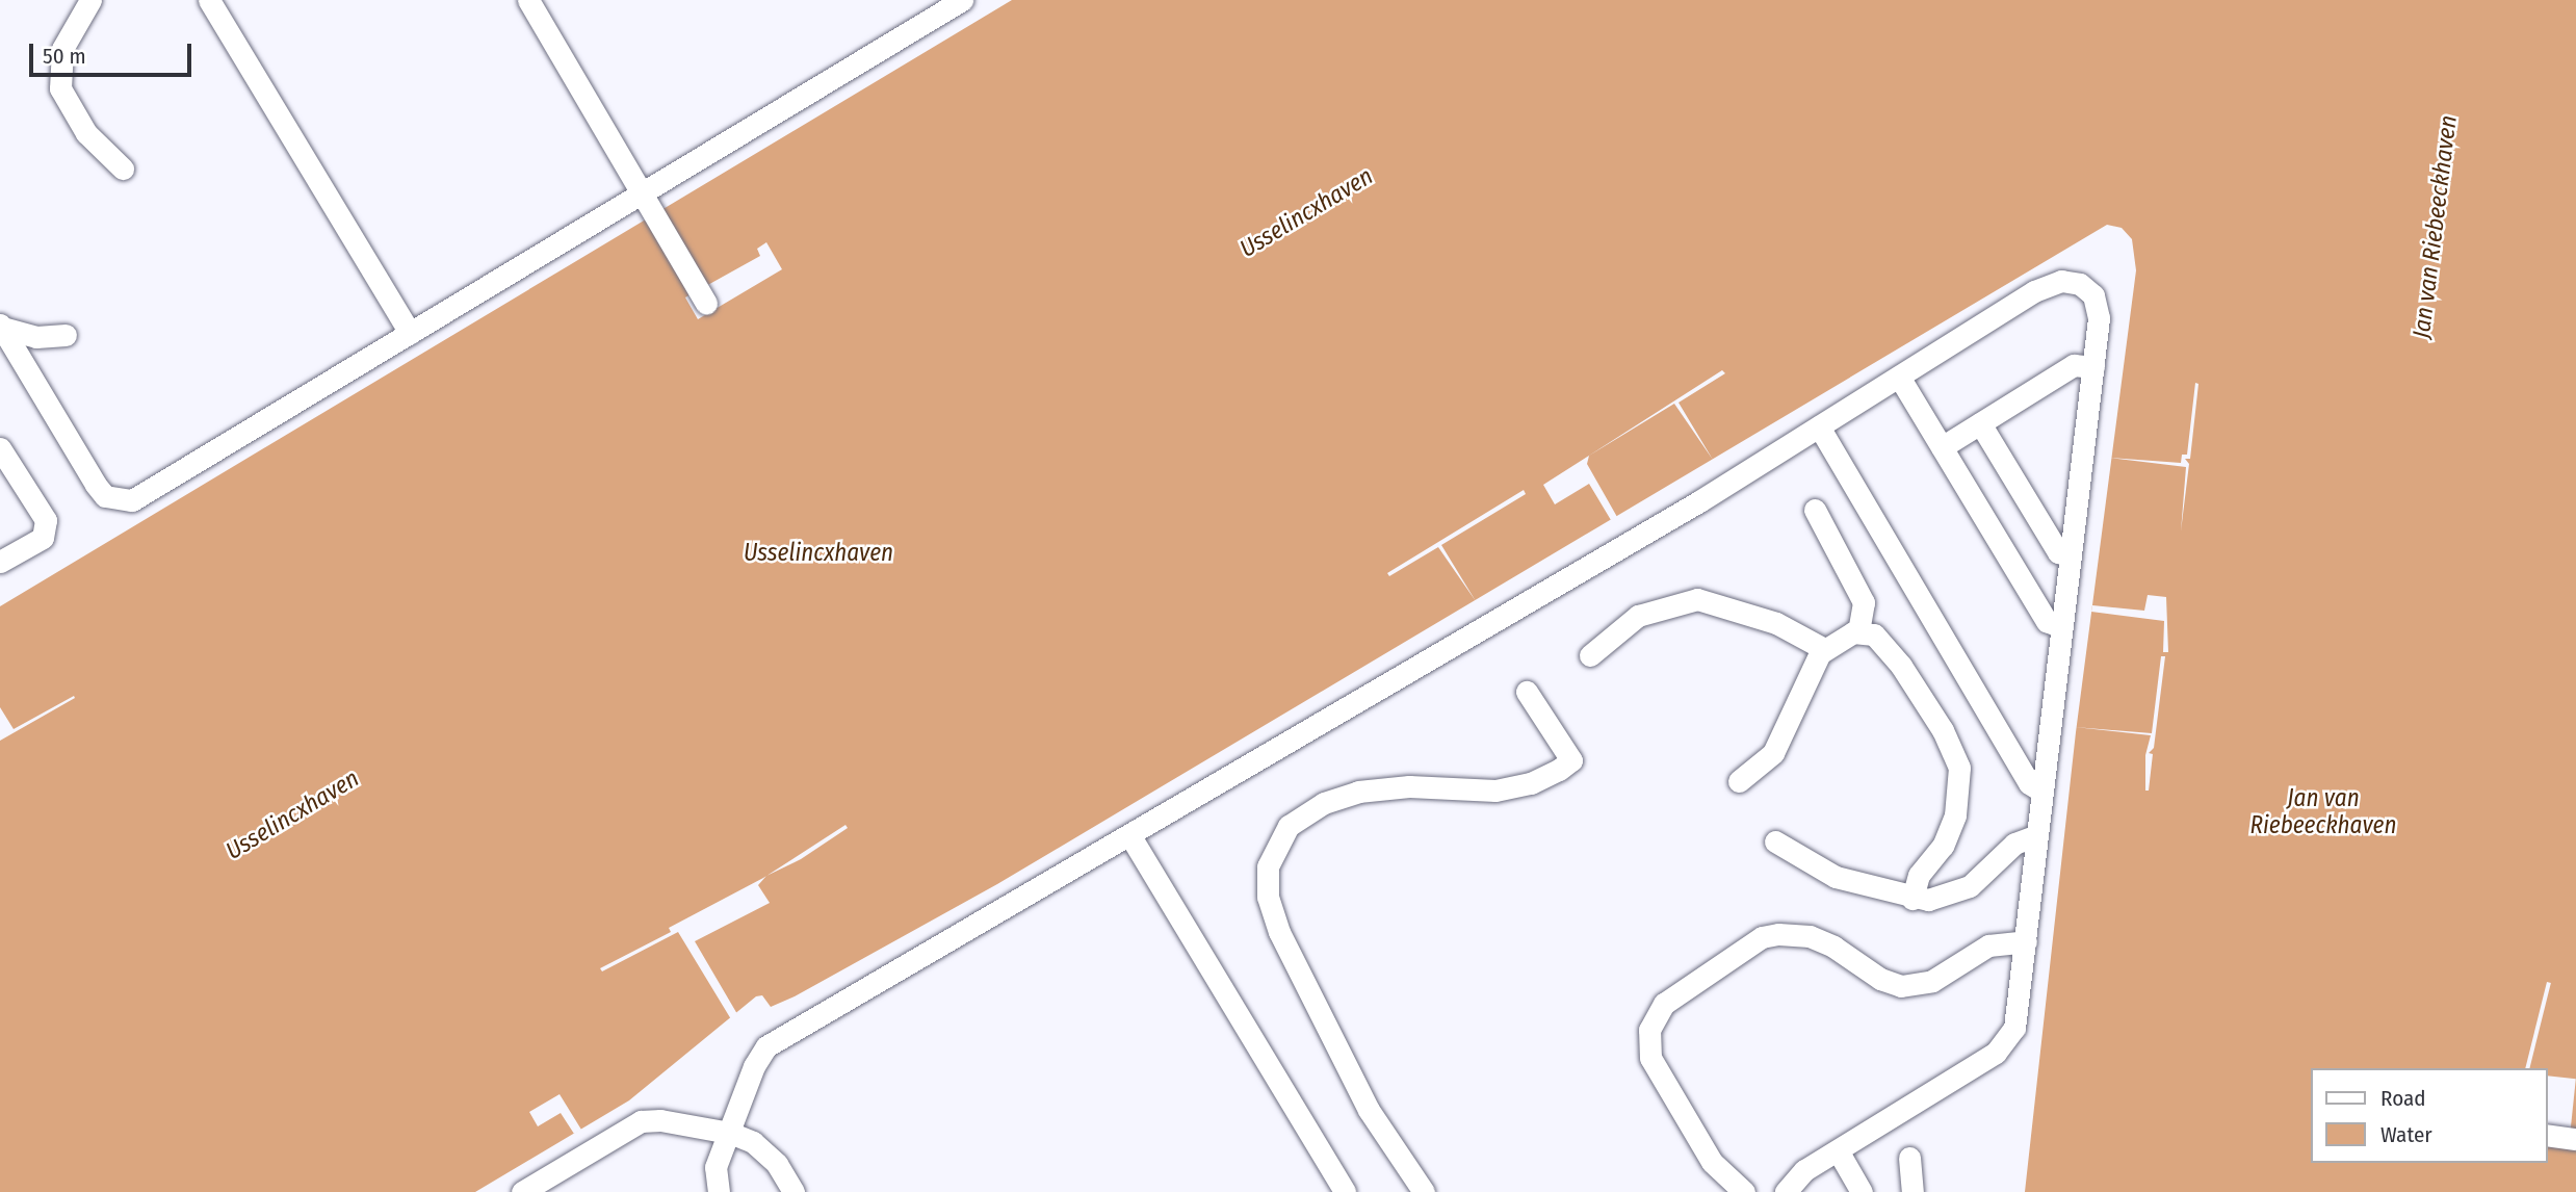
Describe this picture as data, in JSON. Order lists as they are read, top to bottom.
{
  "water": ["Usselincxhaven", "Jan van Riebeeckhaven"],
  "legend": ["Road", "Water"],
  "scale_bar": "50 m"
}
